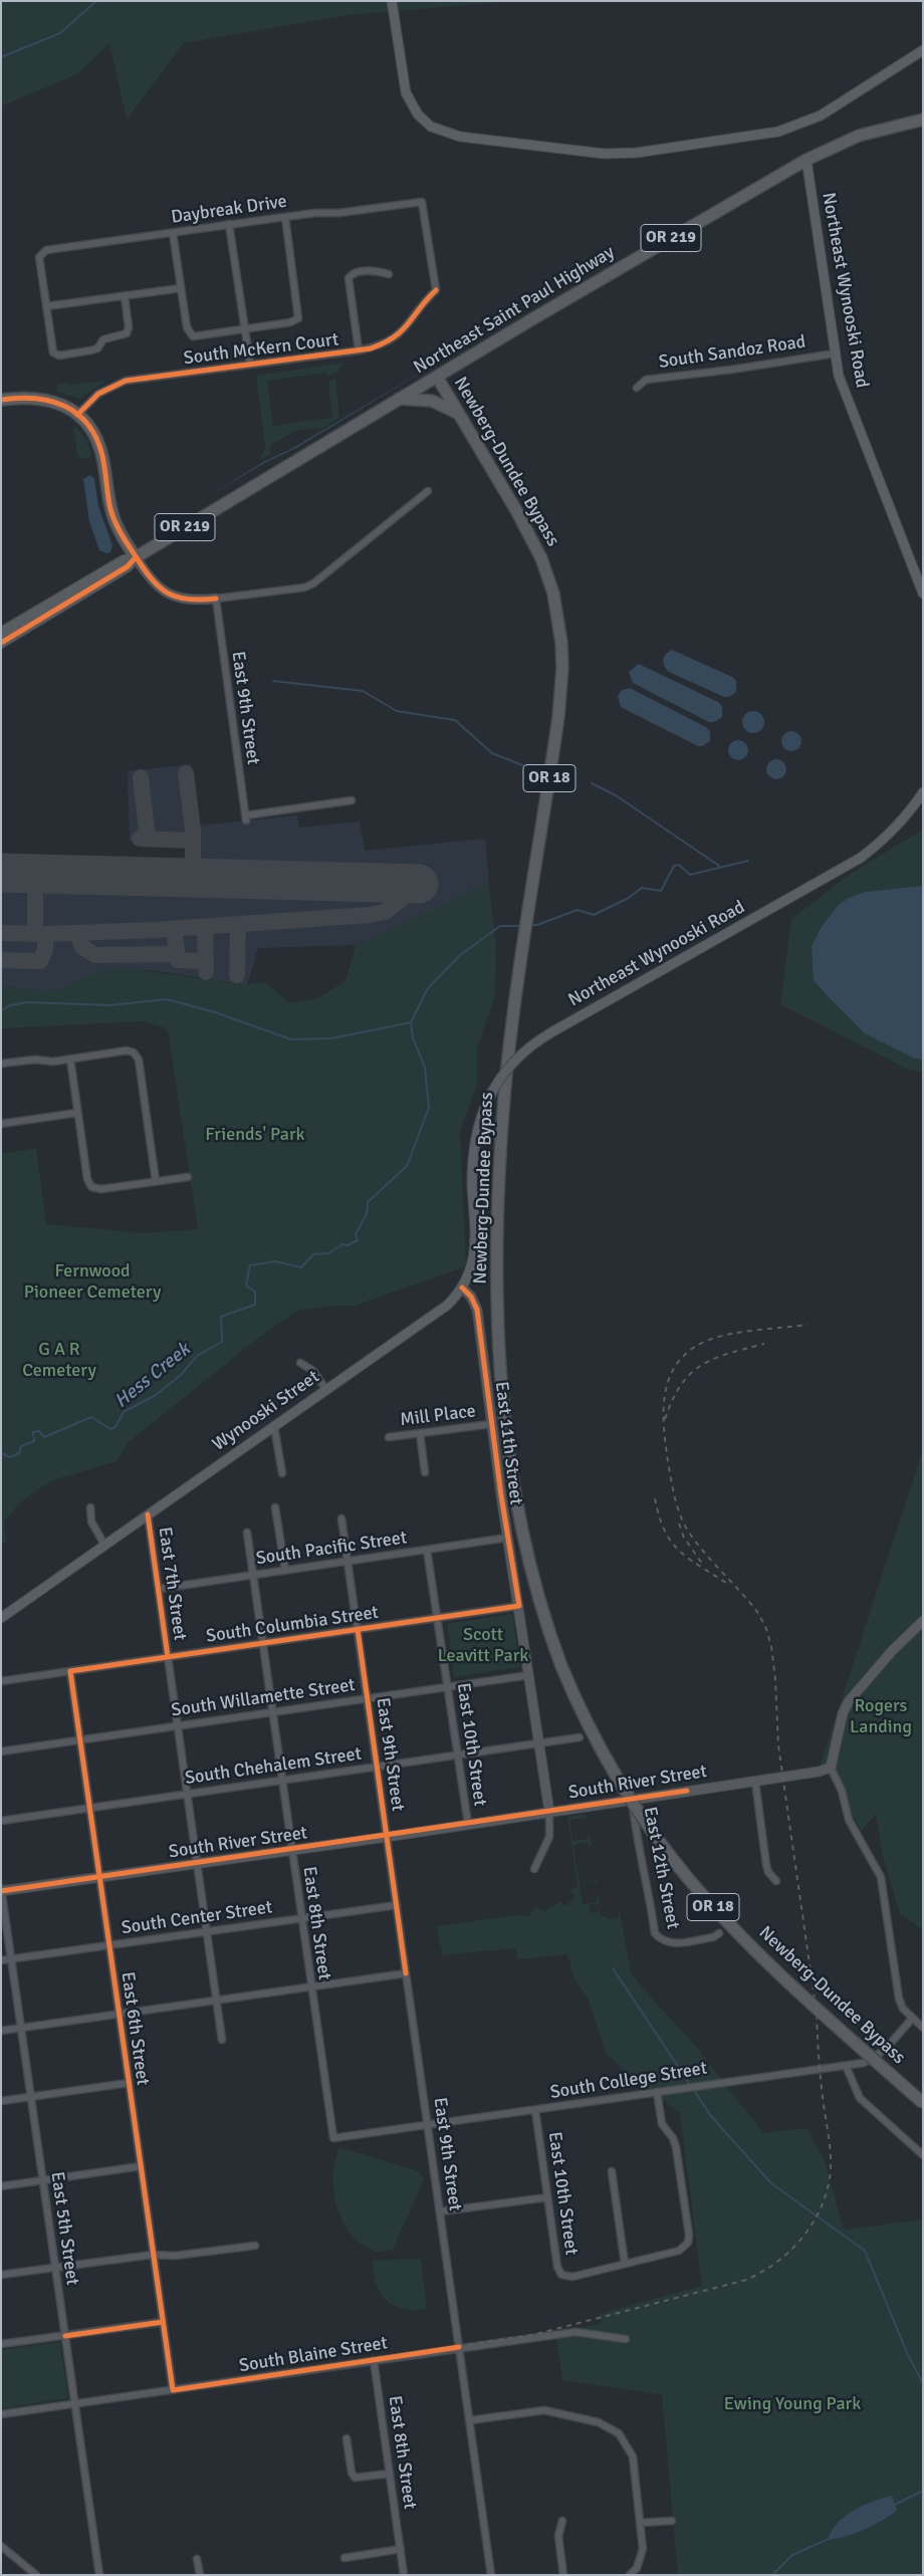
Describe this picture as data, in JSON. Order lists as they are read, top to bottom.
{
  "streets": {
    "highway": [
      "OR 219",
      "Northeast Saint Paul Highway",
      "Newberg-Dundee Bypass",
      "OR 18"
    ],
    "main road": ["Northeast Wynooski Road", "Wynooski Street"],
    "street": [
      "Daybreak Drive",
      "South McKern Court",
      "South Sandoz Road",
      "East 9th Street",
      "Mill Place",
      "East 11th Street",
      "South Pacific Street",
      "East 7th Street",
      "South Columbia Street",
      "South Willamette Street",
      "East 10th Street",
      "South Chehalem Street",
      "South River Street",
      "East 12th Street",
      "South Center Street",
      "East 8th Street",
      "East 6th Street",
      "South College Street",
      "East 5th Street",
      "South Blaine Street"
    ]
  },
  "crossings": [
    ["Daybreak Drive", "South McKern Court"],
    ["Northeast Wynooski Road", "Northeast Saint Paul Highway"],
    ["Northeast Wynooski Road", "South Sandoz Road"],
    ["Northeast Wynooski Road", "Wynooski Street"],
    ["Northeast Saint Paul Highway", "Newberg-Dundee Bypass"],
    ["East 9th Street", "South Pacific Street"],
    ["East 9th Street", "South Columbia Street"],
    ["East 9th Street", "South Willamette Street"],
    ["East 9th Street", "South Chehalem Street"],
    ["East 9th Street", "South River Street"],
    ["East 9th Street", "South Center Street"],
    ["East 9th Street", "South College Street"],
    ["East 9th Street", "South Blaine Street"],
    ["Wynooski Street", "East 11th Street"],
    ["Wynooski Street", "East 7th Street"],
    ["Mill Place", "East 11th Street"],
    ["East 11th Street", "South Pacific Street"],
    ["East 11th Street", "South Columbia Street"],
    ["East 11th Street", "South Willamette Street"],
    ["East 11th Street", "South Chehalem Street"],
    ["East 11th Street", "South River Street"],
    ["South Pacific Street", "East 7th Street"],
    ["South Pacific Street", "East 10th Street"],
    ["South Pacific Street", "East 8th Street"],
    ["East 7th Street", "South Columbia Street"],
    ["East 7th Street", "South Willamette Street"],
    ["East 7th Street", "South Chehalem Street"],
    ["East 7th Street", "South River Street"],
    ["East 7th Street", "South Center Street"],
    ["South Columbia Street", "East 10th Street"],
    ["South Columbia Street", "East 8th Street"],
    ["South Columbia Street", "East 6th Street"],
    ["South Willamette Street", "East 10th Street"],
    ["South Willamette Street", "East 8th Street"],
    ["South Willamette Street", "East 6th Street"],
    ["East 10th Street", "South Chehalem Street"],
    ["East 10th Street", "South River Street"],
    ["East 10th Street", "South College Street"],
    ["South Chehalem Street", "East 8th Street"],
    ["South Chehalem Street", "East 6th Street"],
    ["South River Street", "East 12th Street"],
    ["South River Street", "East 8th Street"],
    ["South River Street", "East 6th Street"],
    ["South River Street", "East 5th Street"],
    ["South Center Street", "East 8th Street"],
    ["South Center Street", "East 6th Street"],
    ["South Center Street", "East 5th Street"],
    ["East 8th Street", "South College Street"],
    ["East 8th Street", "South Blaine Street"],
    ["East 6th Street", "South Blaine Street"],
    ["East 5th Street", "South Blaine Street"]
  ],
  "water": ["Hess Creek"],
  "parks": [
    "Friends' Park",
    "Fernwood Pioneer Cemetery",
    "G A R Cemetery",
    "Scott Leavitt Park",
    "Rogers Landing",
    "Ewing Young Park"
  ]
}
